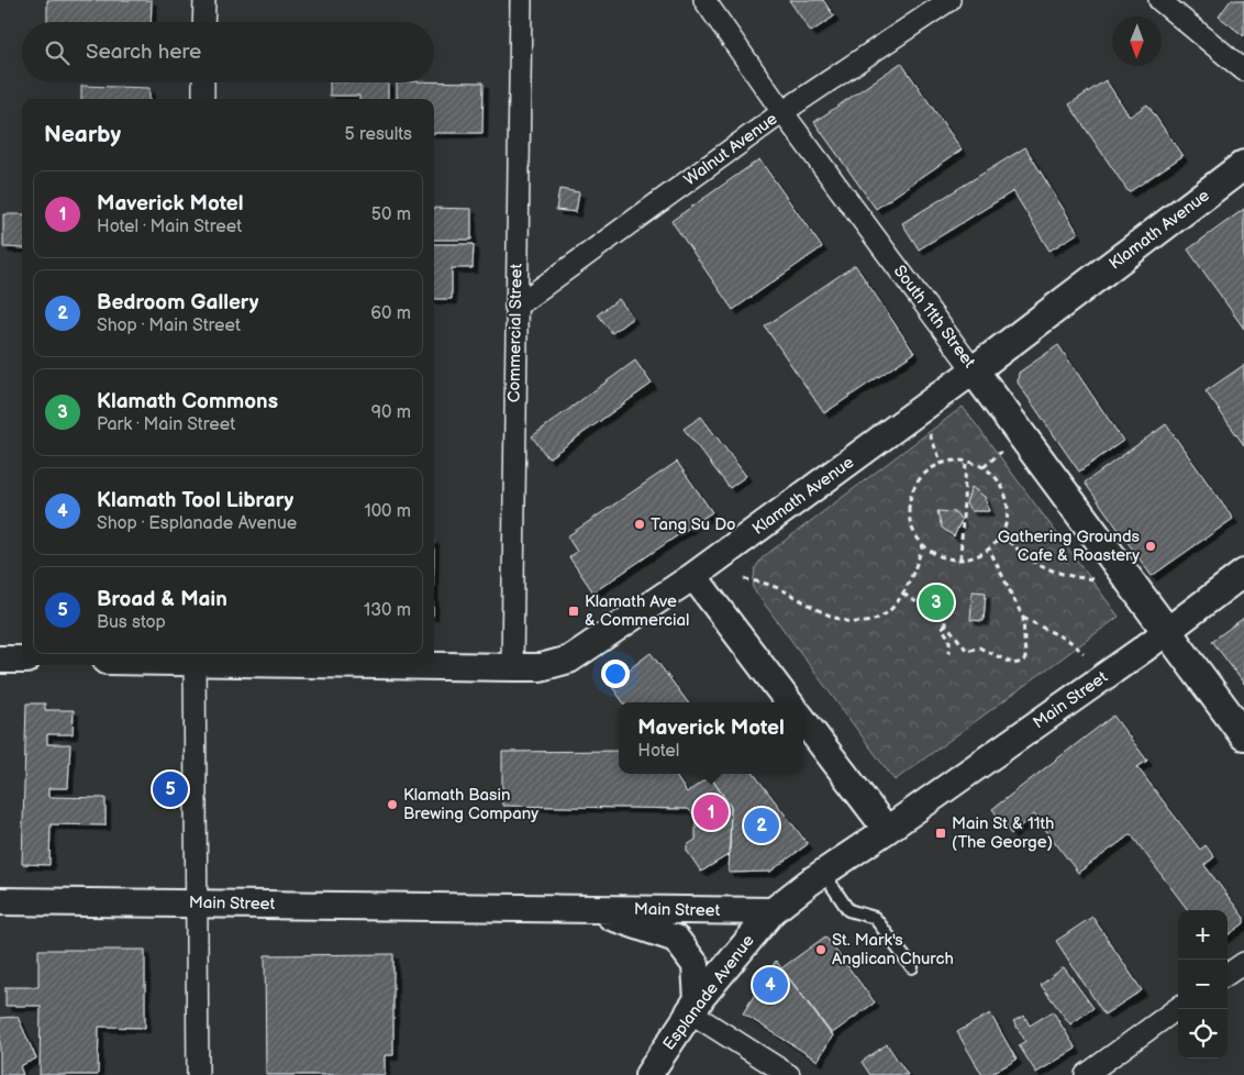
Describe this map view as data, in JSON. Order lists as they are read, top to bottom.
{
  "streets": {
    "main road": ["Klamath Avenue", "South 11th Street"],
    "street": [
      "Walnut Avenue",
      "Commercial Street",
      "Main Street",
      "Esplanade Avenue"
    ]
  },
  "crossings": [
    ["Walnut Avenue", "South 11th Street"],
    ["Walnut Avenue", "Commercial Street"],
    ["Klamath Avenue", "South 11th Street"],
    ["Klamath Avenue", "Commercial Street"],
    ["South 11th Street", "Main Street"],
    ["Main Street", "Esplanade Avenue"]
  ],
  "places": {
    "other": [
      "Tang Su Do",
      "Gathering Grounds Cafe & Roastery",
      "Klamath Basin Brewing Company",
      "St. Mark's Anglican Church"
    ],
    "transit": ["Klamath Ave & Commercial", "Main St & 11th (The George)"]
  },
  "north": "bottom",
  "page": {
    "search": "Search here",
    "heading": ["Nearby", "5 results"],
    "list": [
      {
        "mark": "1",
        "name": "Maverick Motel",
        "note": "Hotel · Main Street",
        "value": "50 m"
      },
      {
        "mark": "2",
        "name": "Bedroom Gallery",
        "note": "Shop · Main Street",
        "value": "60 m"
      },
      {
        "mark": "3",
        "name": "Klamath Commons",
        "note": "Park · Main Street",
        "value": "90 m"
      },
      {
        "mark": "4",
        "name": "Klamath Tool Library",
        "note": "Shop · Esplanade Avenue",
        "value": "100 m"
      },
      {
        "mark": "5",
        "name": "Broad & Main",
        "note": "Bus stop",
        "value": "130 m"
      }
    ],
    "pins": [
      "3",
      "5",
      "1",
      "2",
      "4"
    ],
    "popup": ["Maverick Motel", "Hotel"],
    "map_buttons": ["+", "−"]
  }
}
